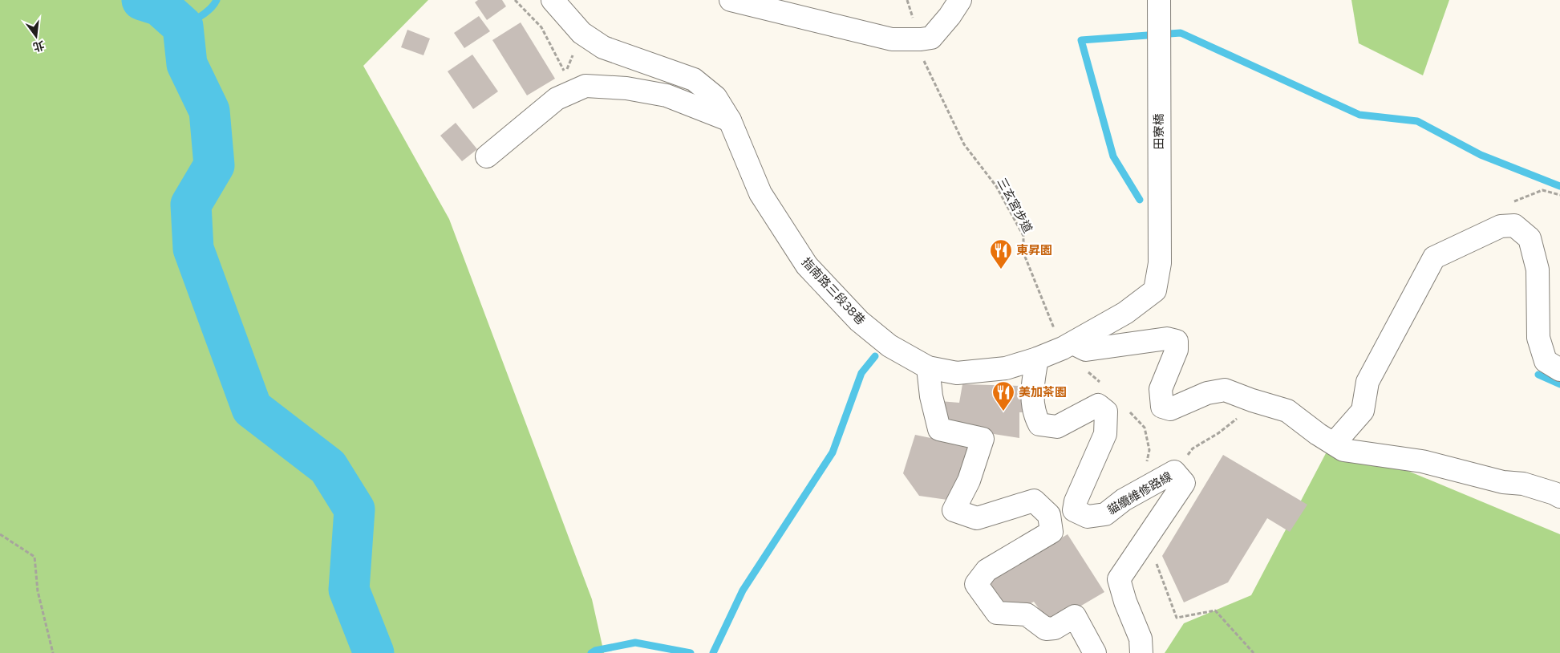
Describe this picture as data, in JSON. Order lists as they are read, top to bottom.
{
  "streets": {
    "street": ["田寮橋", "指南路三段38巷", "貓纜維修路線"],
    "path": ["三玄宮步道"]
  },
  "crossings": [
    ["田寮橋", "指南路三段38巷"],
    ["三玄宮步道", "指南路三段38巷"],
    ["指南路三段38巷", "貓纜維修路線"]
  ],
  "places": {
    "restaurant": ["東昇園", "美加茶園"]
  },
  "north": "bottom"
}
